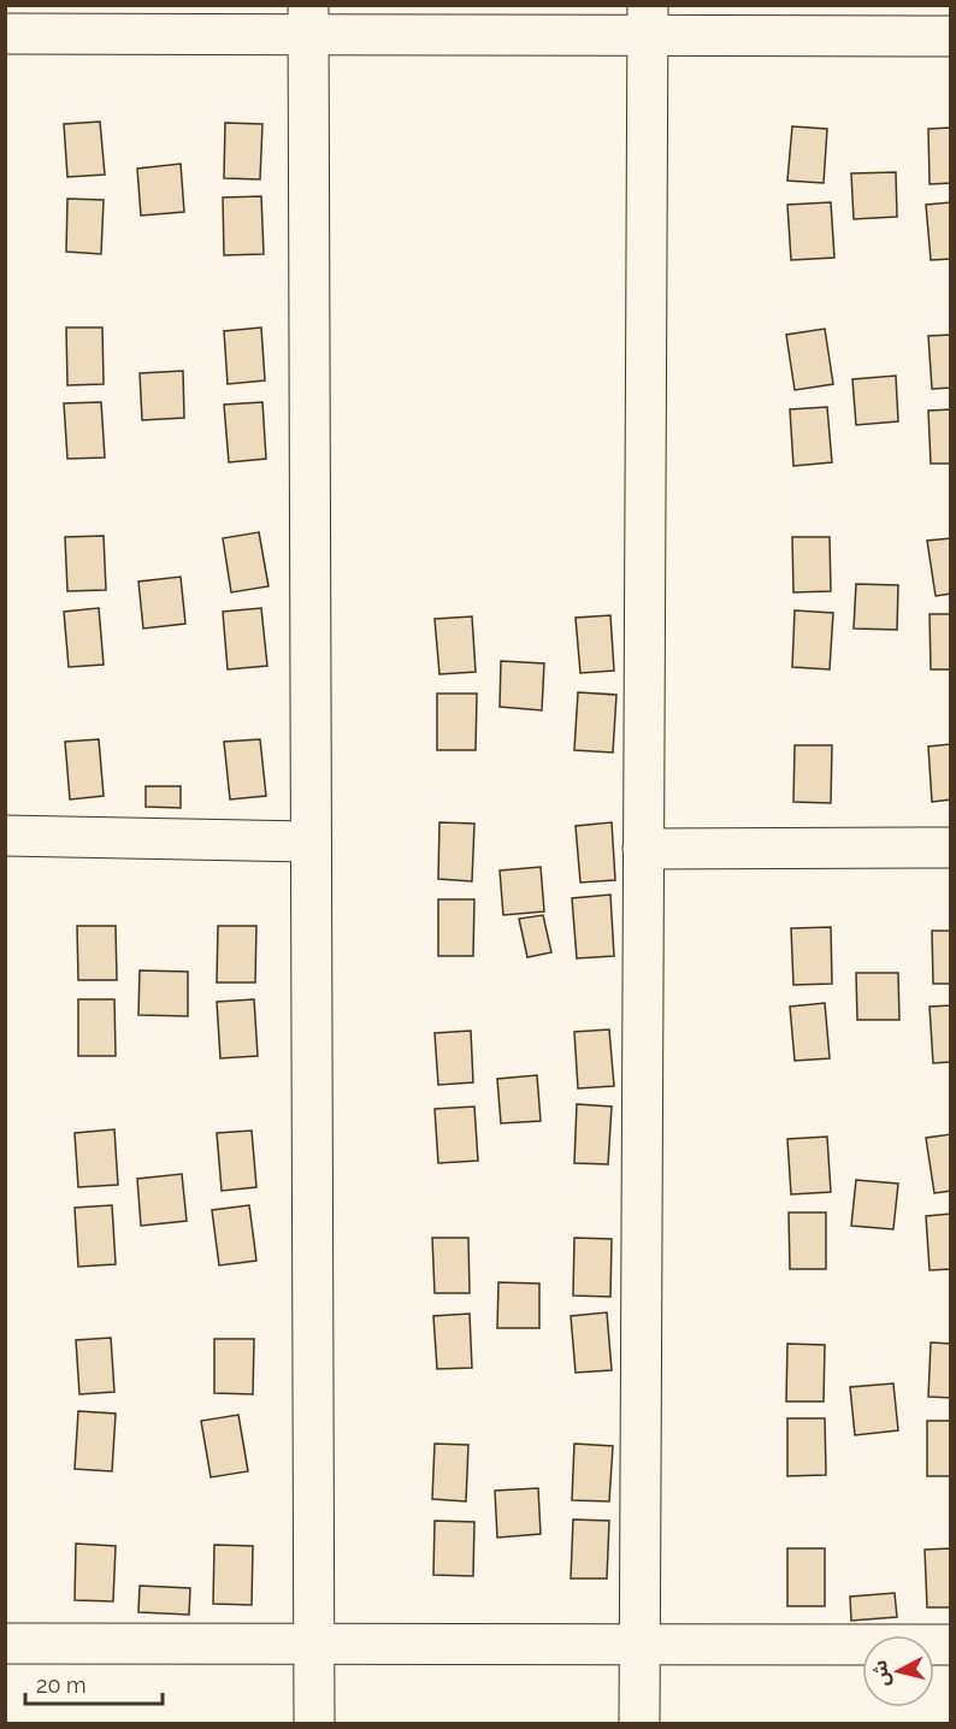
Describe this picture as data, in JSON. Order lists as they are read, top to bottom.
{
  "scale_bar": "20 m",
  "north": "left"
}
